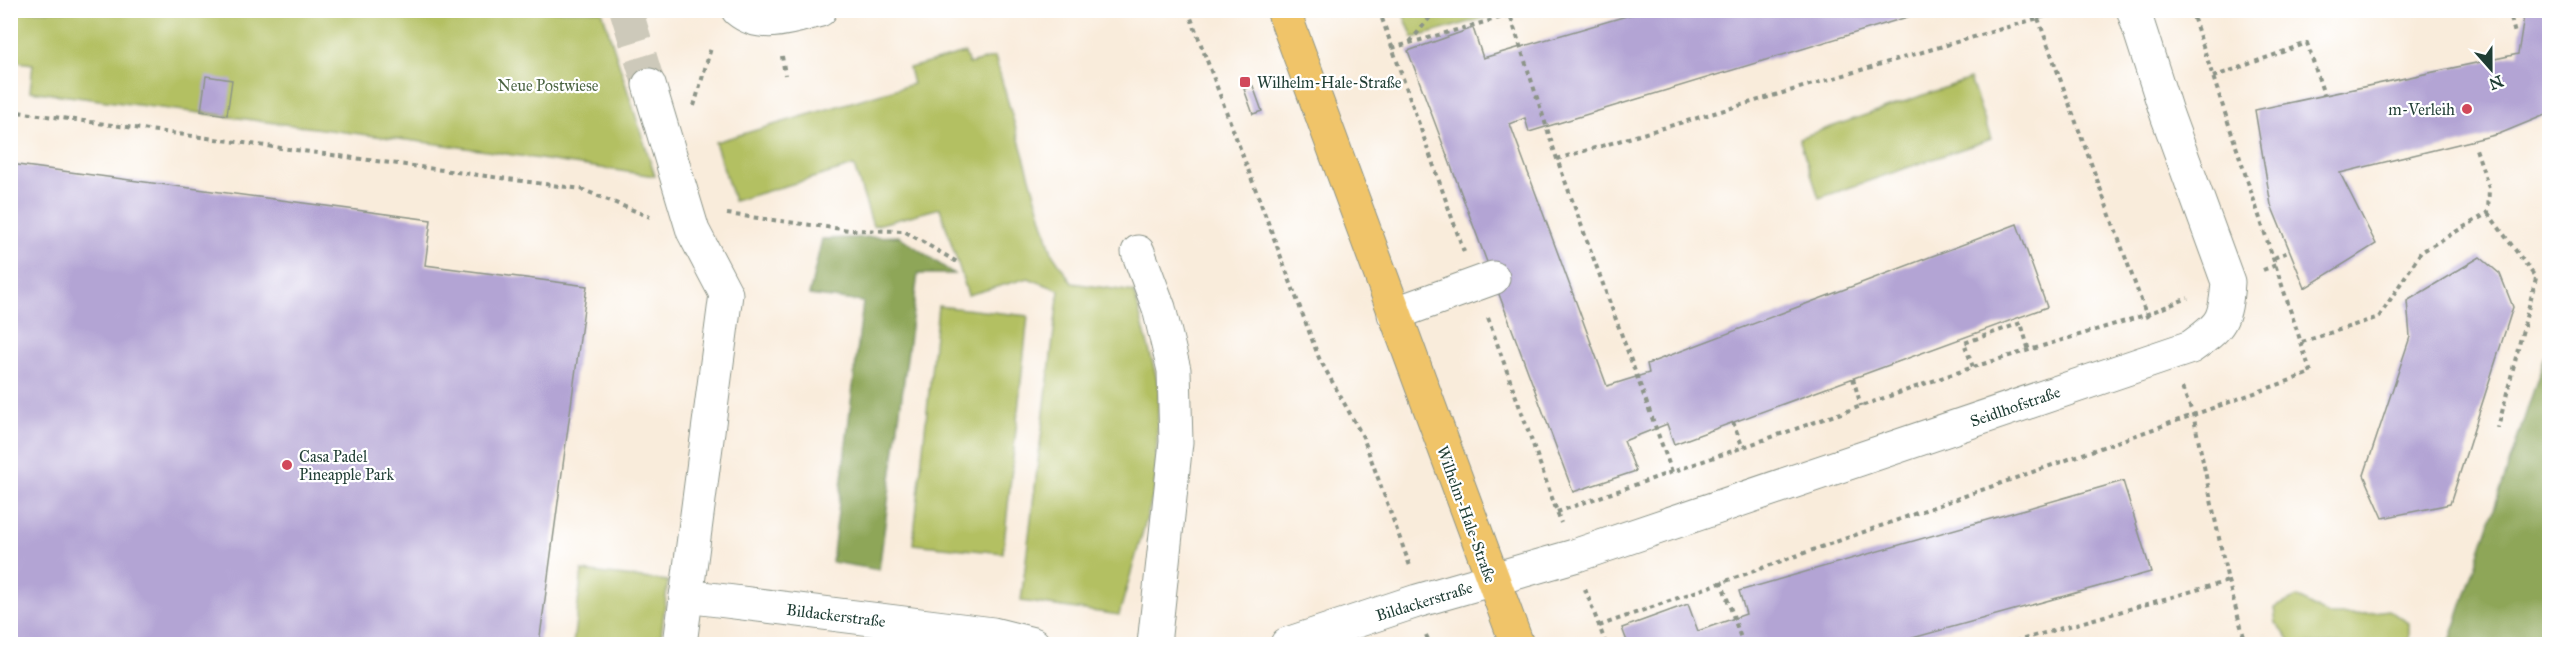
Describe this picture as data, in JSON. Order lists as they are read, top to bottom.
{
  "streets": {
    "main road": ["Wilhelm-Hale-Straße"],
    "street": ["Seidlhofstraße", "Bildackerstraße"]
  },
  "crossings": [
    ["Seidlhofstraße", "Wilhelm-Hale-Straße"],
    ["Seidlhofstraße", "Bildackerstraße"],
    ["Wilhelm-Hale-Straße", "Bildackerstraße"]
  ],
  "parks": ["Neue Postwiese"],
  "places": {
    "transit": ["Wilhelm-Hale-Straße"],
    "other": ["m-Verleih", "Casa Padel Pineapple Park"]
  },
  "north": "bottom"
}
